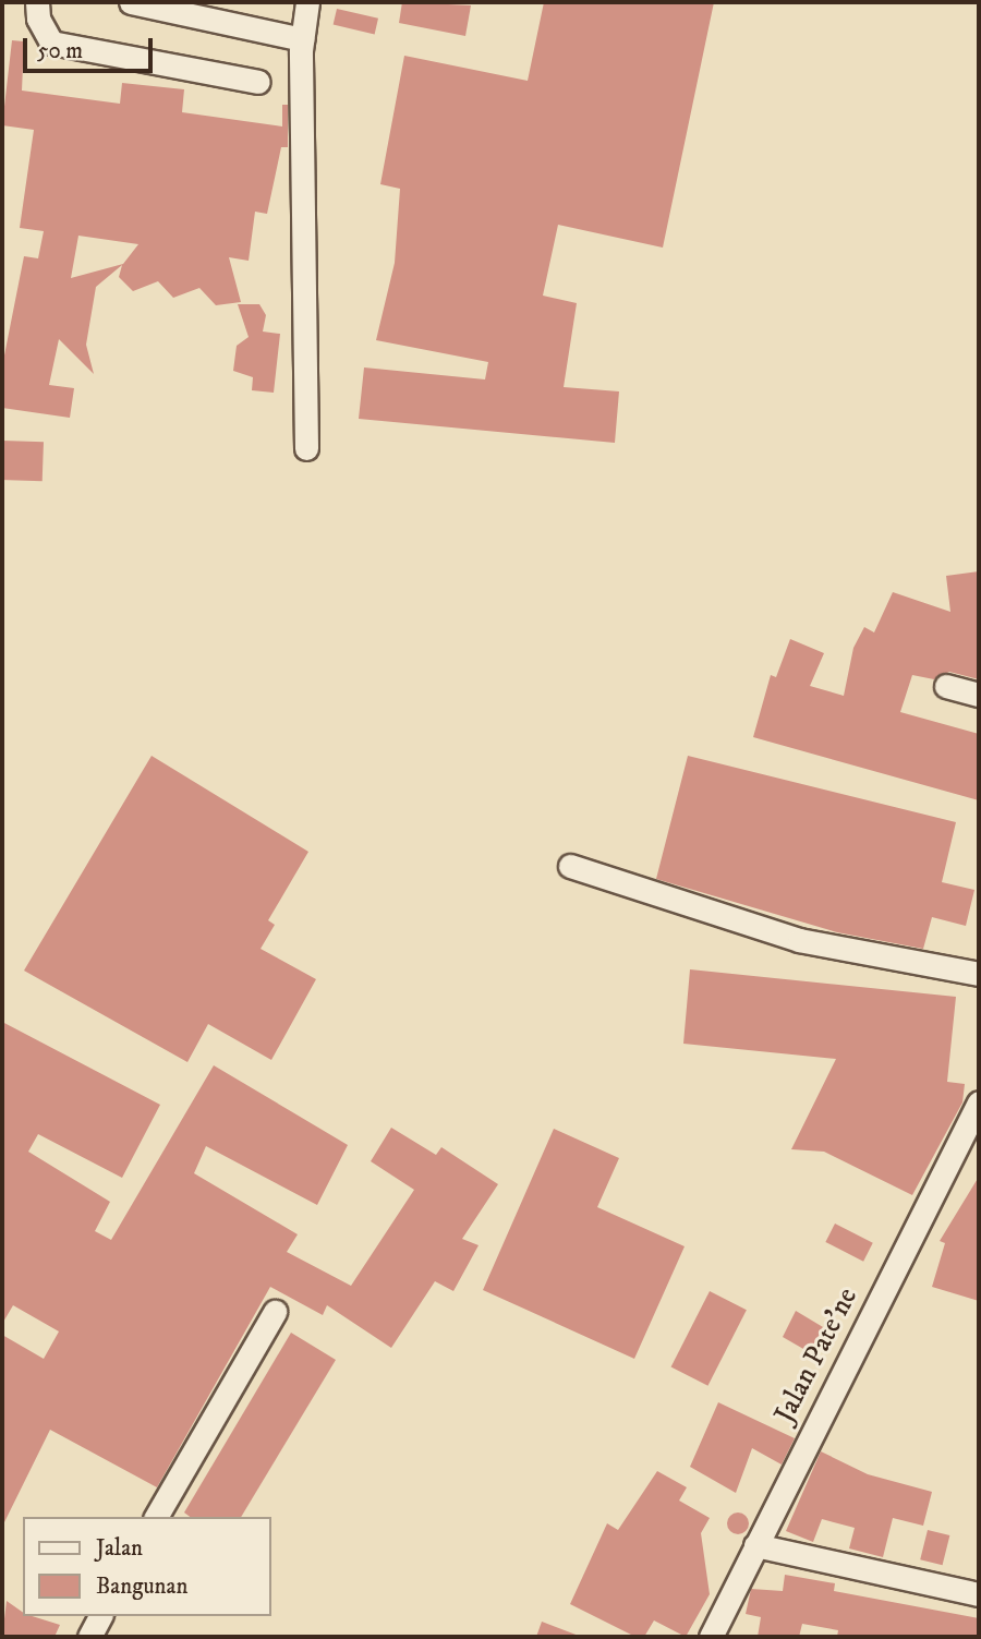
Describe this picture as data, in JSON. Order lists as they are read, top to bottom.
{
  "streets": {
    "street": ["Jalan Pate'ne"]
  },
  "legend": ["Jalan", "Bangunan"],
  "scale_bar": "50 m"
}
